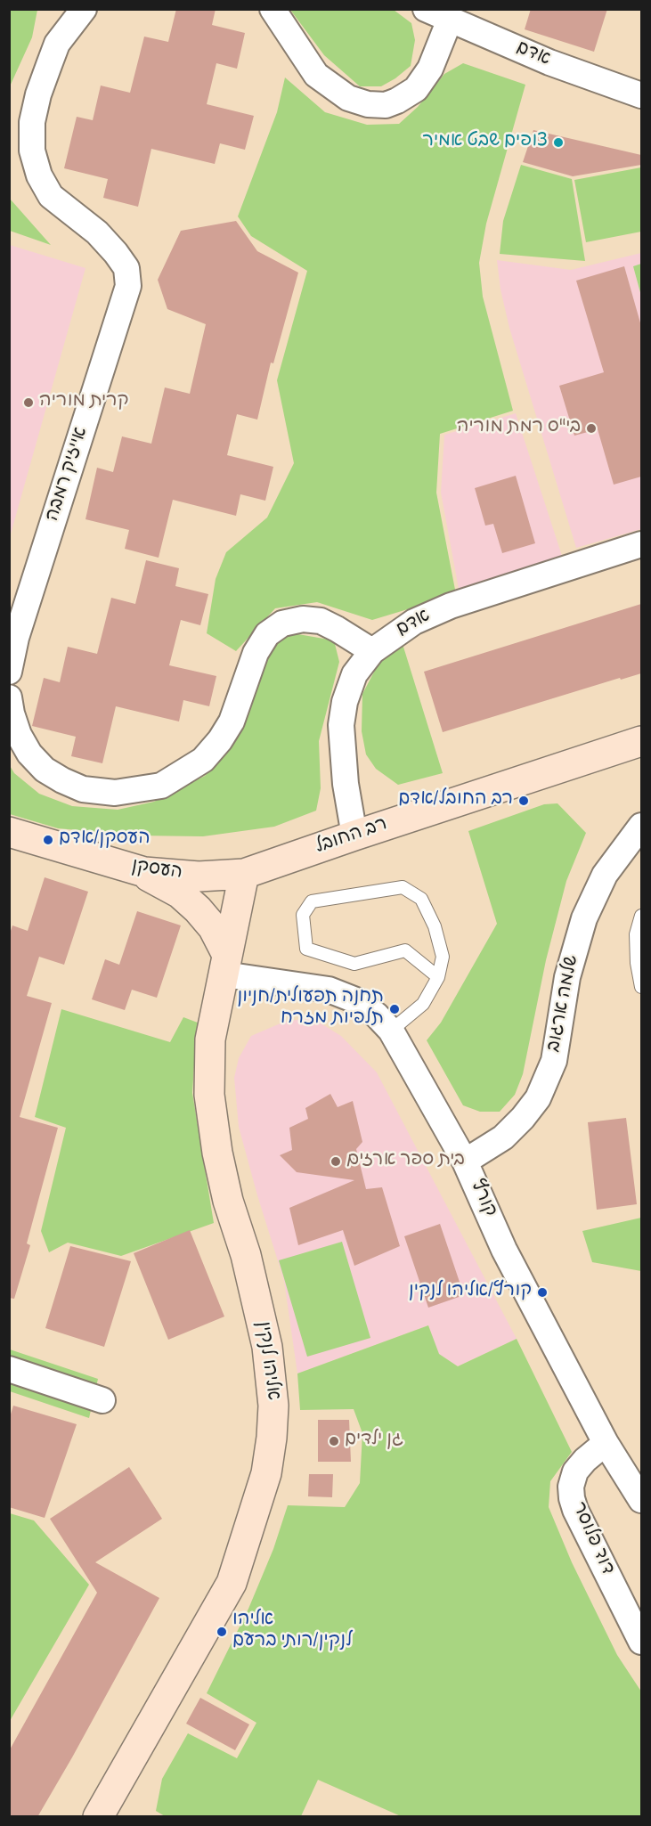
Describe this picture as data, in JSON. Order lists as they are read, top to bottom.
{
  "streets": {
    "street": [
      "אדם",
      "אייזיק רמבה",
      "רב החובל",
      "העסקן",
      "שלמה ארגוב",
      "קורץ",
      "אליהו לנקין",
      "דוד פלוסר"
    ]
  },
  "crossings": [
    ["אדם", "רב החובל"],
    ["רב החובל", "העסקן"],
    ["רב החובל", "אליהו לנקין"],
    ["העסקן", "אליהו לנקין"],
    ["שלמה ארגוב", "קורץ"],
    ["קורץ", "אליהו לנקין"],
    ["קורץ", "דוד פלוסר"]
  ],
  "places": [
    "צופים שבט אמיר",
    "קרית מוריה",
    "בי\"ס רמת מוריה",
    "רב החובל/אדם",
    "העסקן/אדם",
    "תחנה תפעולית/חניון תלפיות מזרח",
    "בית ספר ארזים",
    "קורץ/אליהו לנקין",
    "גן ילדים",
    "אליהו לנקין/רותי ברעם"
  ]
}
